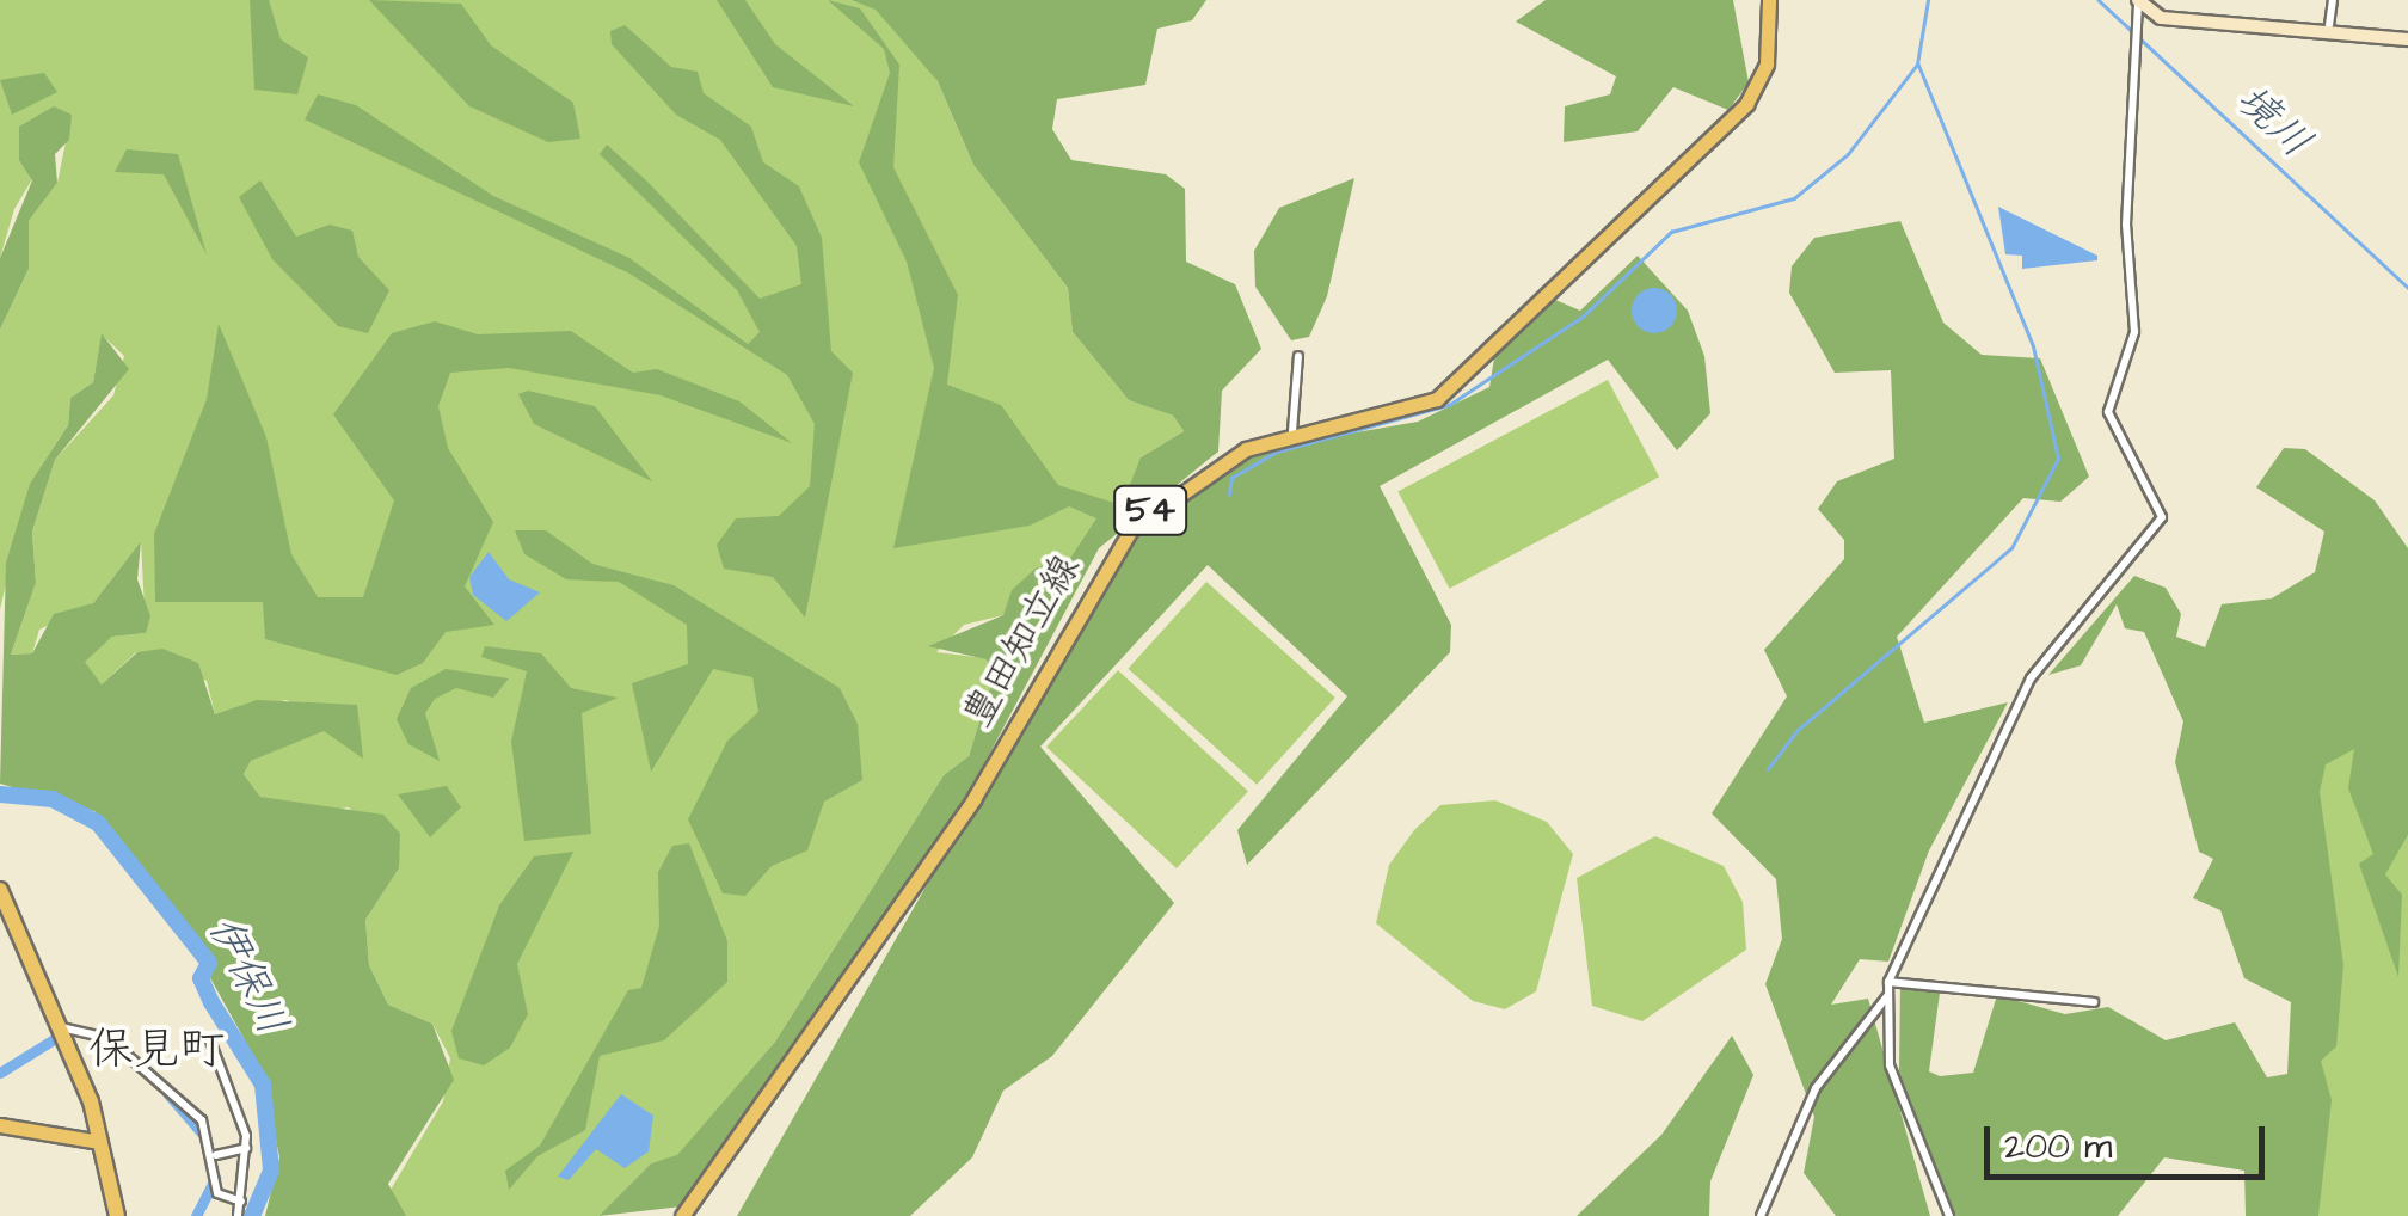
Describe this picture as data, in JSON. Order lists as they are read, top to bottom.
{
  "streets": {
    "main road": ["54", "豊田知立線"]
  },
  "districts": ["保見町"],
  "water": ["境川", "伊保川"],
  "scale_bar": "200 m"
}
